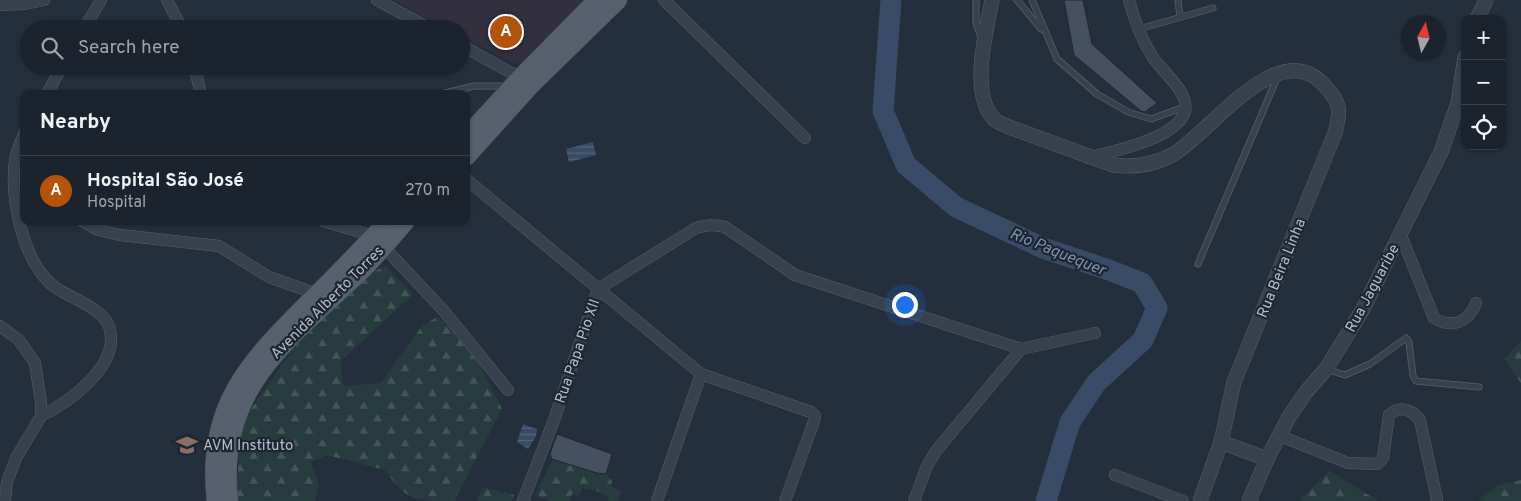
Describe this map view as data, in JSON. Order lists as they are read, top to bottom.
{
  "streets": {
    "main road": ["Avenida Alberto Torres"],
    "street": ["Rua Beira Linha", "Rua Jaguaribe", "Rua Papa Pio XII"]
  },
  "water": ["Rio Paquequer"],
  "places": {
    "school or university": ["AVM Instituto"]
  },
  "north": "top",
  "page": {
    "pins": "A",
    "map_buttons": ["+", "−"],
    "search": "Search here",
    "heading": "Nearby",
    "list": [
      {
        "mark": "A",
        "name": "Hospital São José",
        "note": "Hospital",
        "value": "270 m"
      }
    ]
  }
}
